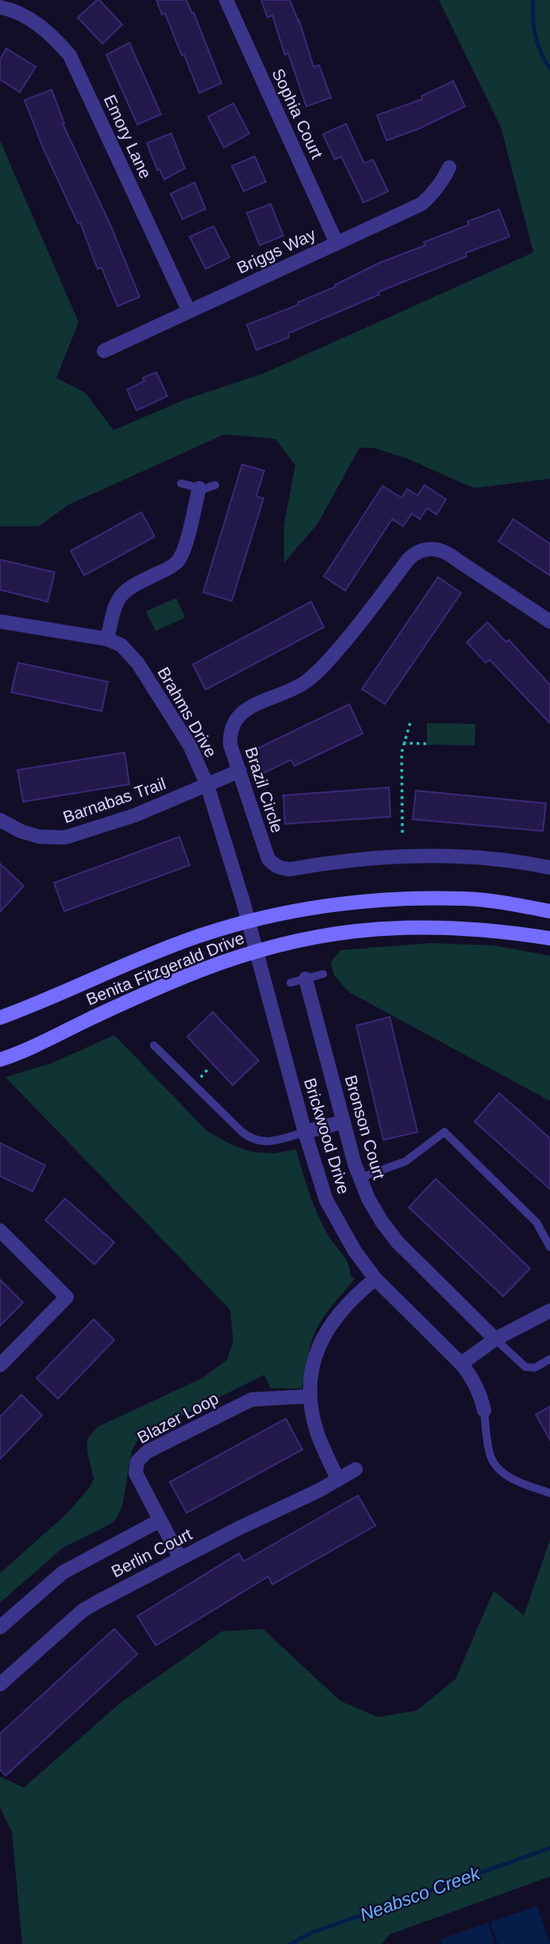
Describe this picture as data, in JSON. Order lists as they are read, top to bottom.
{
  "streets": {
    "main road": ["Benita Fitzgerald Drive"],
    "street": [
      "Sophia Court",
      "Emory Lane",
      "Briggs Way",
      "Brahms Drive",
      "Brazil Circle",
      "Barnabas Trail",
      "Bronson Court",
      "Brickwood Drive",
      "Blazer Loop",
      "Berlin Court"
    ]
  },
  "crossings": [
    ["Sophia Court", "Briggs Way"],
    ["Emory Lane", "Briggs Way"],
    ["Brahms Drive", "Barnabas Trail"],
    ["Brahms Drive", "Benita Fitzgerald Drive"],
    ["Brahms Drive", "Brickwood Drive"],
    ["Brazil Circle", "Barnabas Trail"],
    ["Benita Fitzgerald Drive", "Brickwood Drive"],
    ["Blazer Loop", "Berlin Court"]
  ],
  "water": ["Neabsco Creek"]
}
